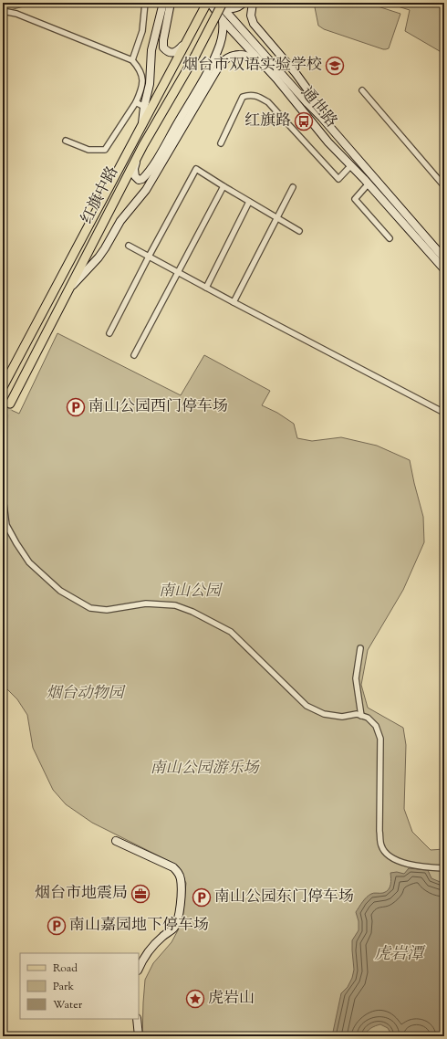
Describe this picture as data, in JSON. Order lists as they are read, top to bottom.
{
  "streets": {
    "main road": ["通世路", "红旗中路"]
  },
  "crossings": [
    ["通世路", "红旗中路"]
  ],
  "water": ["虎岩潭"],
  "parks": ["南山公园", "烟台动物园", "南山公园游乐场"],
  "places": {
    "school or university": ["烟台市双语实验学校"],
    "bus stop": ["红旗路"],
    "parking": ["南山公园西门停车场", "南山公园东门停车场", "南山嘉园地下停车场"],
    "office": ["烟台市地震局"],
    "place": ["虎岩山"]
  },
  "legend": ["Road", "Park", "Water"]
}
